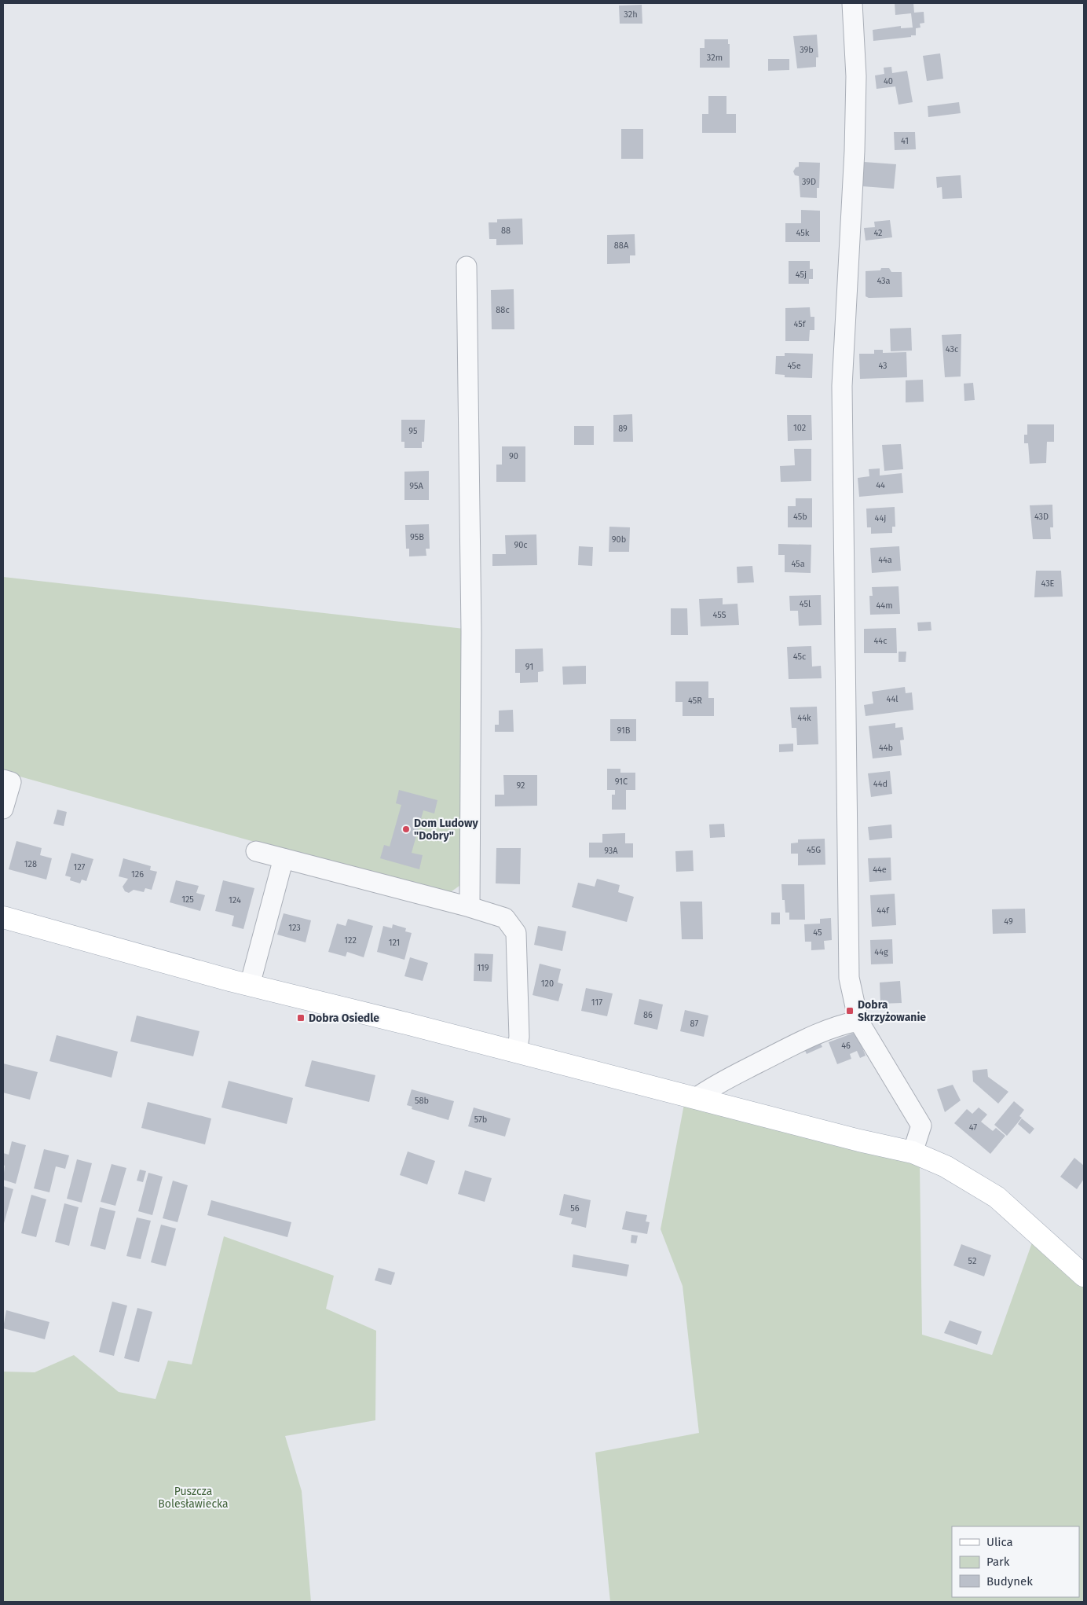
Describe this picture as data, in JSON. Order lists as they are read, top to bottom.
{
  "parks": ["Puszcza Bolesławiecka"],
  "places": {
    "other": ["Dom Ludowy \"Dobry\""],
    "transit": ["Dobra Skrzyżowanie", "Dobra Osiedle"]
  },
  "house_numbers": [
    "32h",
    "39b",
    "32m",
    "40",
    "41",
    "39D",
    "88",
    "45k",
    "42",
    "88A",
    "45j",
    "43a",
    "88c",
    "45f",
    "43c",
    "45e",
    "43",
    "102",
    "89",
    "95",
    "90",
    "44",
    "95A",
    "45b",
    "43D",
    "44j",
    "95B",
    "90b",
    "90c",
    "44a",
    "45a",
    "43E",
    "45l",
    "44m",
    "45S",
    "44c",
    "45c",
    "91",
    "44l",
    "45R",
    "44k",
    "91B",
    "44b",
    "91C",
    "44d",
    "92",
    "45G",
    "93A",
    "128",
    "127",
    "44e",
    "126",
    "125",
    "124",
    "44f",
    "49",
    "123",
    "45",
    "122",
    "121",
    "44g",
    "119",
    "120",
    "117",
    "86",
    "87",
    "46",
    "58b",
    "57b",
    "47",
    "56",
    "52"
  ],
  "legend": ["Ulica", "Park", "Budynek"]
}
